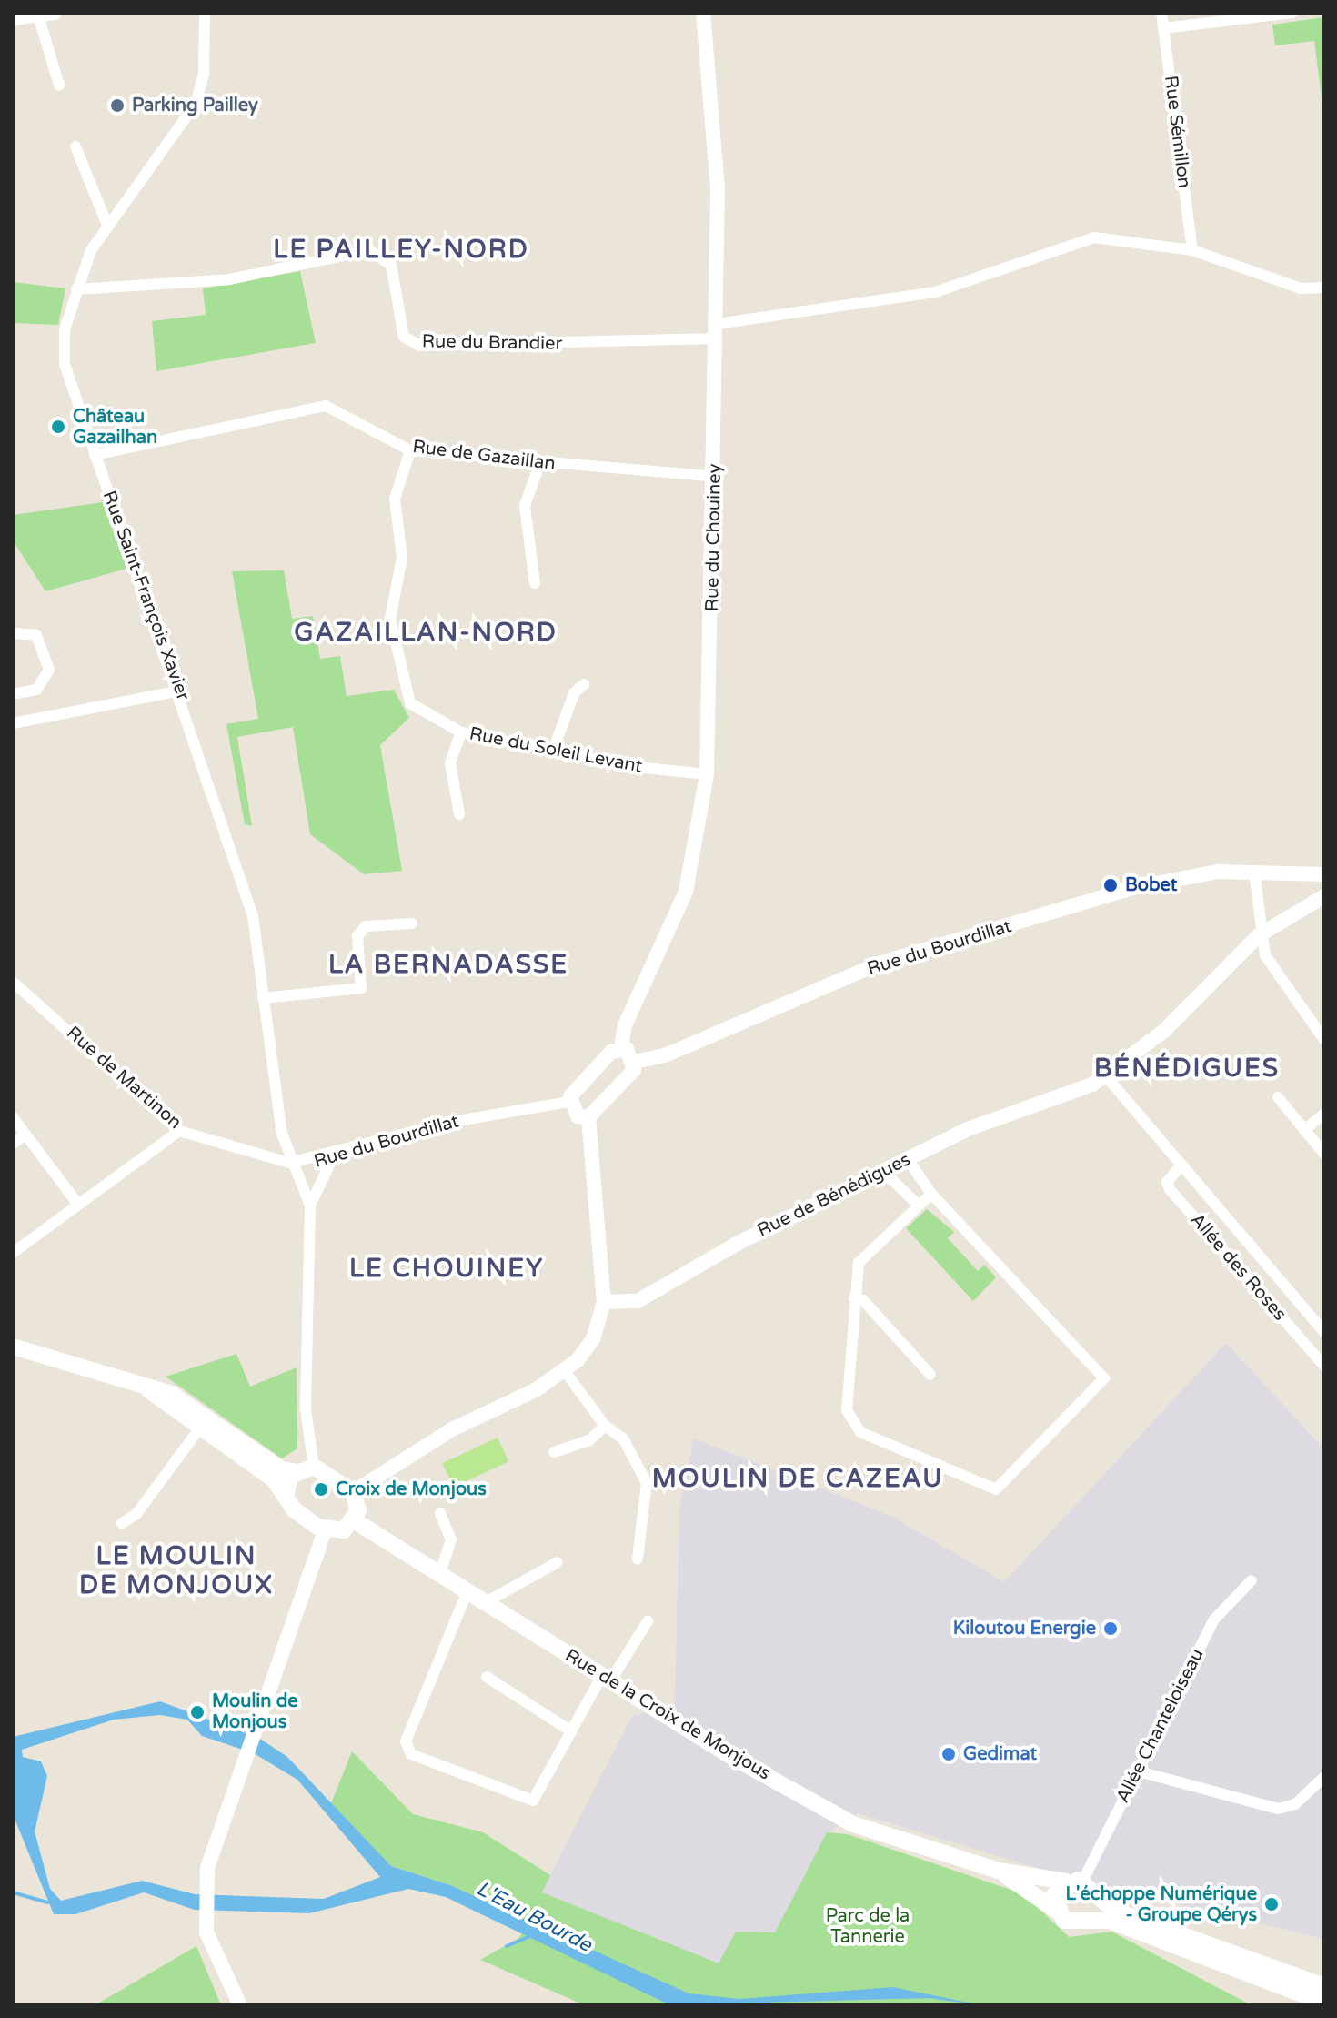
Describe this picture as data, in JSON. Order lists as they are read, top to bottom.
{
  "streets": {
    "main road": ["Rue de la Croix de Monjous"],
    "street": [
      "Rue Sémillon",
      "Rue du Brandier",
      "Rue de Gazaillan",
      "Rue du Chouiney",
      "Rue Saint-François Xavier",
      "Rue du Soleil Levant",
      "Rue du Bourdillat",
      "Rue de Martinon",
      "Rue de Bénédigues",
      "Allée des Roses",
      "Allée Chanteloiseau"
    ]
  },
  "crossings": [
    ["Rue Sémillon", "Rue du Brandier"],
    ["Rue du Brandier", "Rue du Chouiney"],
    ["Rue du Brandier", "Rue Saint-François Xavier"],
    ["Rue de Gazaillan", "Rue du Chouiney"],
    ["Rue de Gazaillan", "Rue Saint-François Xavier"],
    ["Rue de Gazaillan", "Rue du Soleil Levant"],
    ["Rue du Chouiney", "Rue du Soleil Levant"],
    ["Rue Saint-François Xavier", "Rue du Bourdillat"],
    ["Rue Saint-François Xavier", "Rue de Martinon"],
    ["Rue du Bourdillat", "Rue de Martinon"],
    ["Rue de Bénédigues", "Allée des Roses"],
    ["Rue de la Croix de Monjous", "Allée Chanteloiseau"]
  ],
  "districts": [
    "LE PAILLEY-NORD",
    "GAZAILLAN-NORD",
    "LA BERNADASSE",
    "BÉNÉDIGUES",
    "LE CHOUINEY",
    "MOULIN DE CAZEAU",
    "LE MOULIN DE MONJOUX"
  ],
  "water": ["L'Eau Bourde"],
  "parks": ["Parc de la Tannerie"],
  "places": [
    "Parking Pailley",
    "Château Gazailhan",
    "Bobet",
    "Croix de Monjous",
    "Kiloutou Energie",
    "Moulin de Monjous",
    "Gedimat",
    "L'échoppe Numérique - Groupe Qérys"
  ]
}
